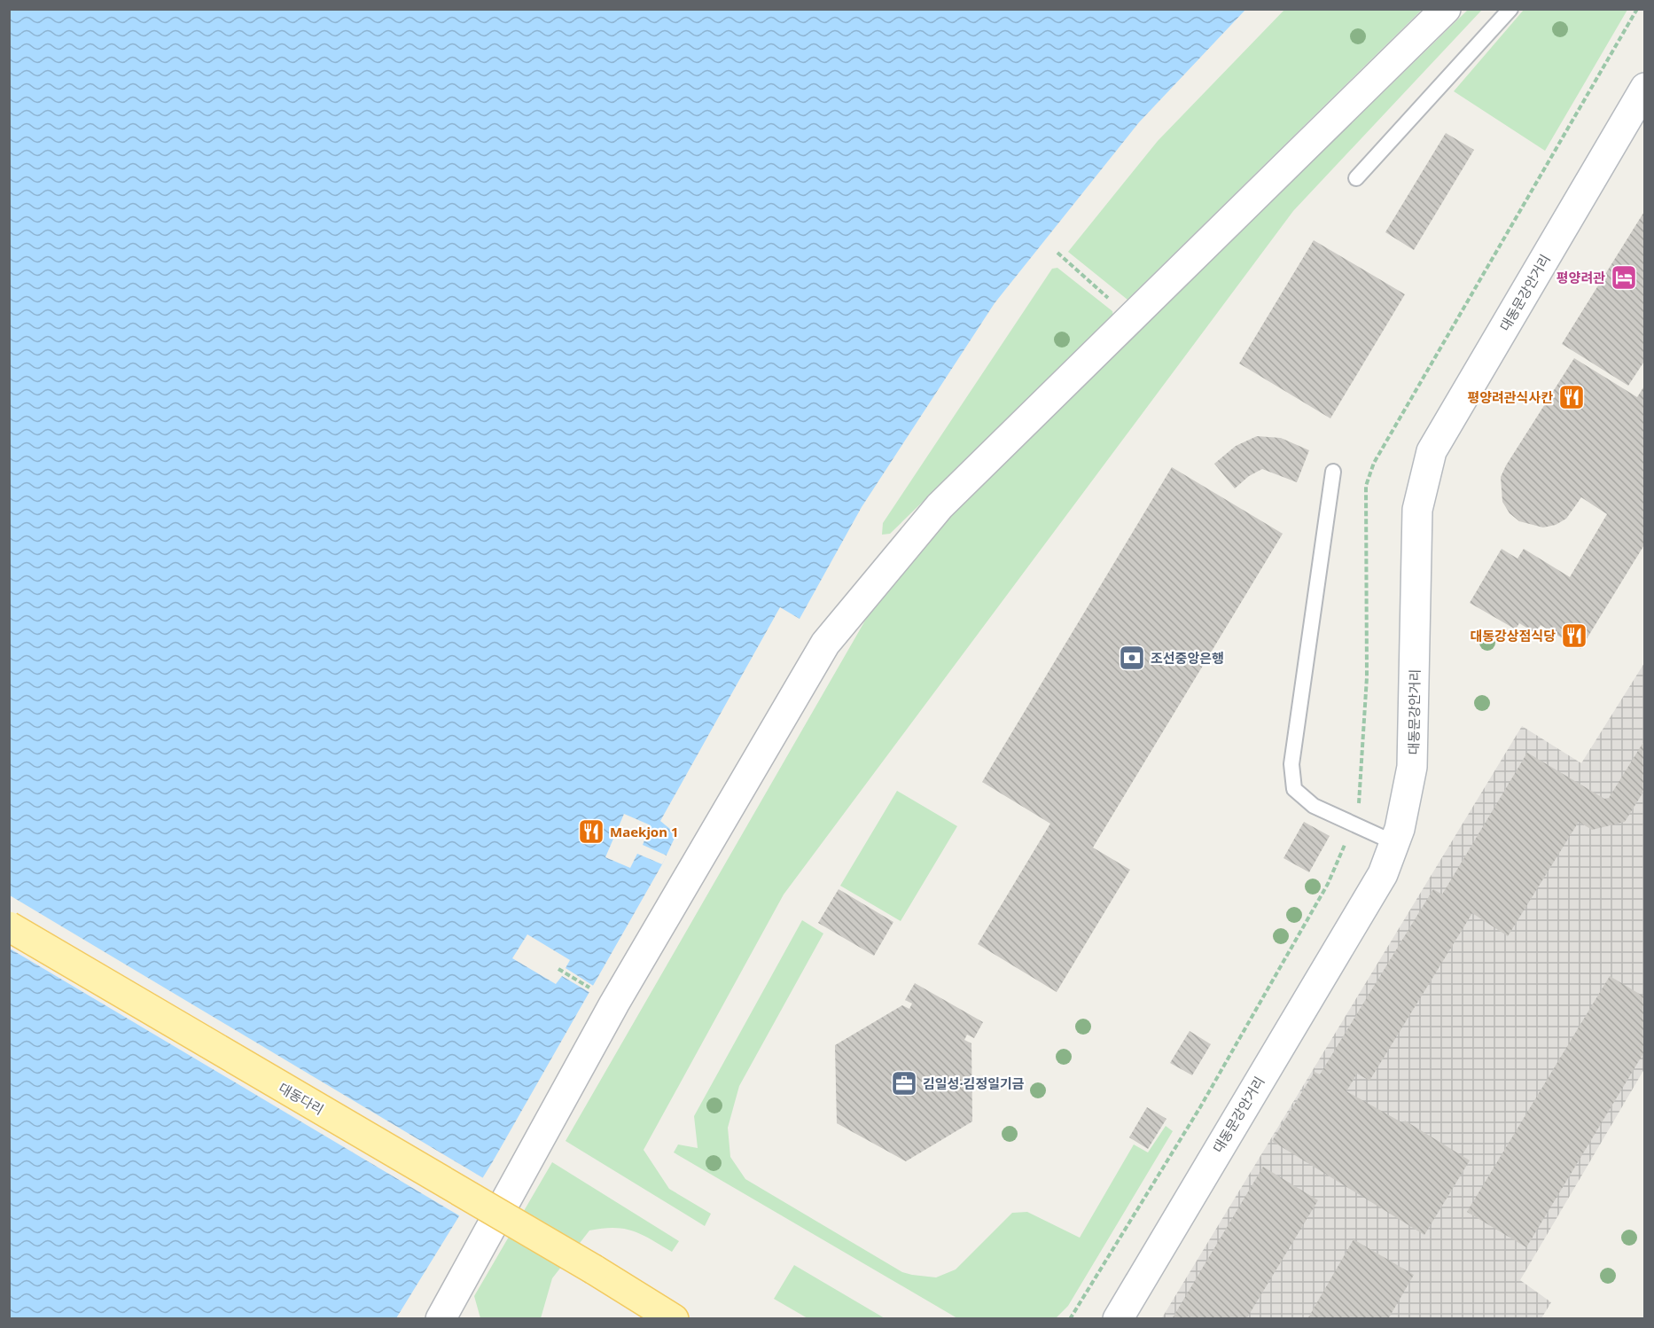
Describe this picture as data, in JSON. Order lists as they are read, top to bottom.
{
  "streets": {
    "main road": ["대동다리"],
    "street": ["대동문강안거리"]
  },
  "places": {
    "hotel": ["평양려관"],
    "restaurant": ["평양려관식사칸", "대동강상점식당", "Maekjon 1"],
    "bank": ["조선중앙은행"],
    "office": ["김일성·김정일기금"]
  }
}
